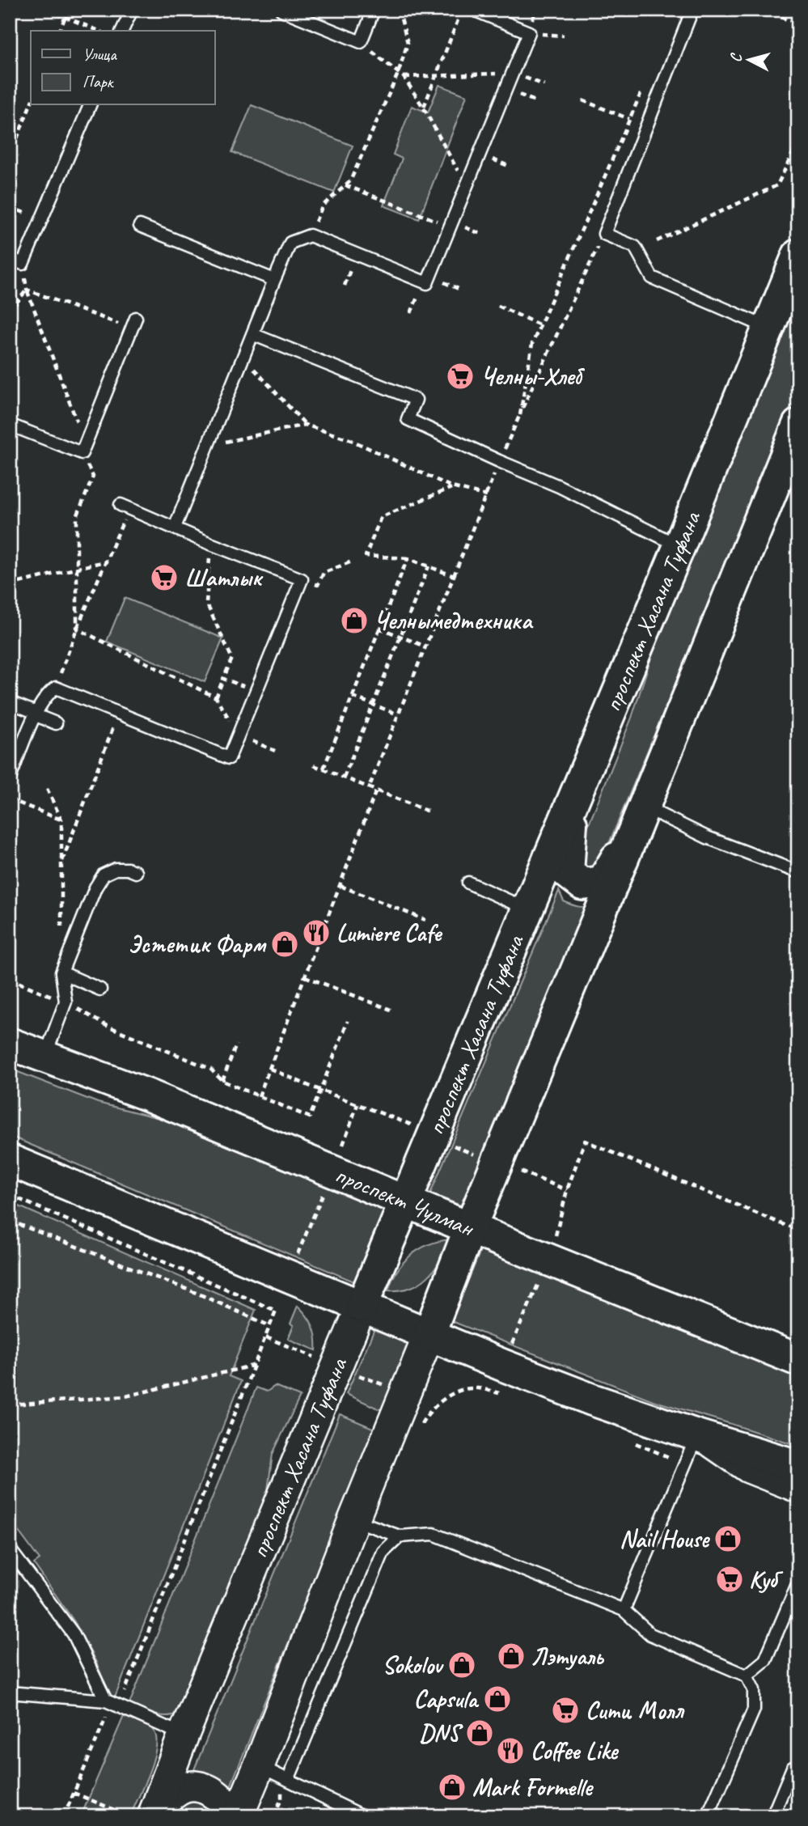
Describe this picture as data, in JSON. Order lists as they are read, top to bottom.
{
  "streets": {
    "main road": ["проспект Хасана Туфана", "проспект Чулман"]
  },
  "crossings": [
    ["проспект Хасана Туфана", "проспект Чулман"]
  ],
  "places": {
    "supermarket": [
      "Челны-Хлеб",
      "Шатлык",
      "Куб",
      "Сити Молл"
    ],
    "shop": [
      "Челнымедтехника",
      "Эстетик Фарм",
      "Nail House",
      "Лэтуаль",
      "Sokolov",
      "Capsula",
      "DNS",
      "Mark Formelle"
    ],
    "restaurant": ["Lumiere Cafe", "Coffee Like"]
  },
  "legend": ["Улица", "Парк"],
  "north": "left"
}
